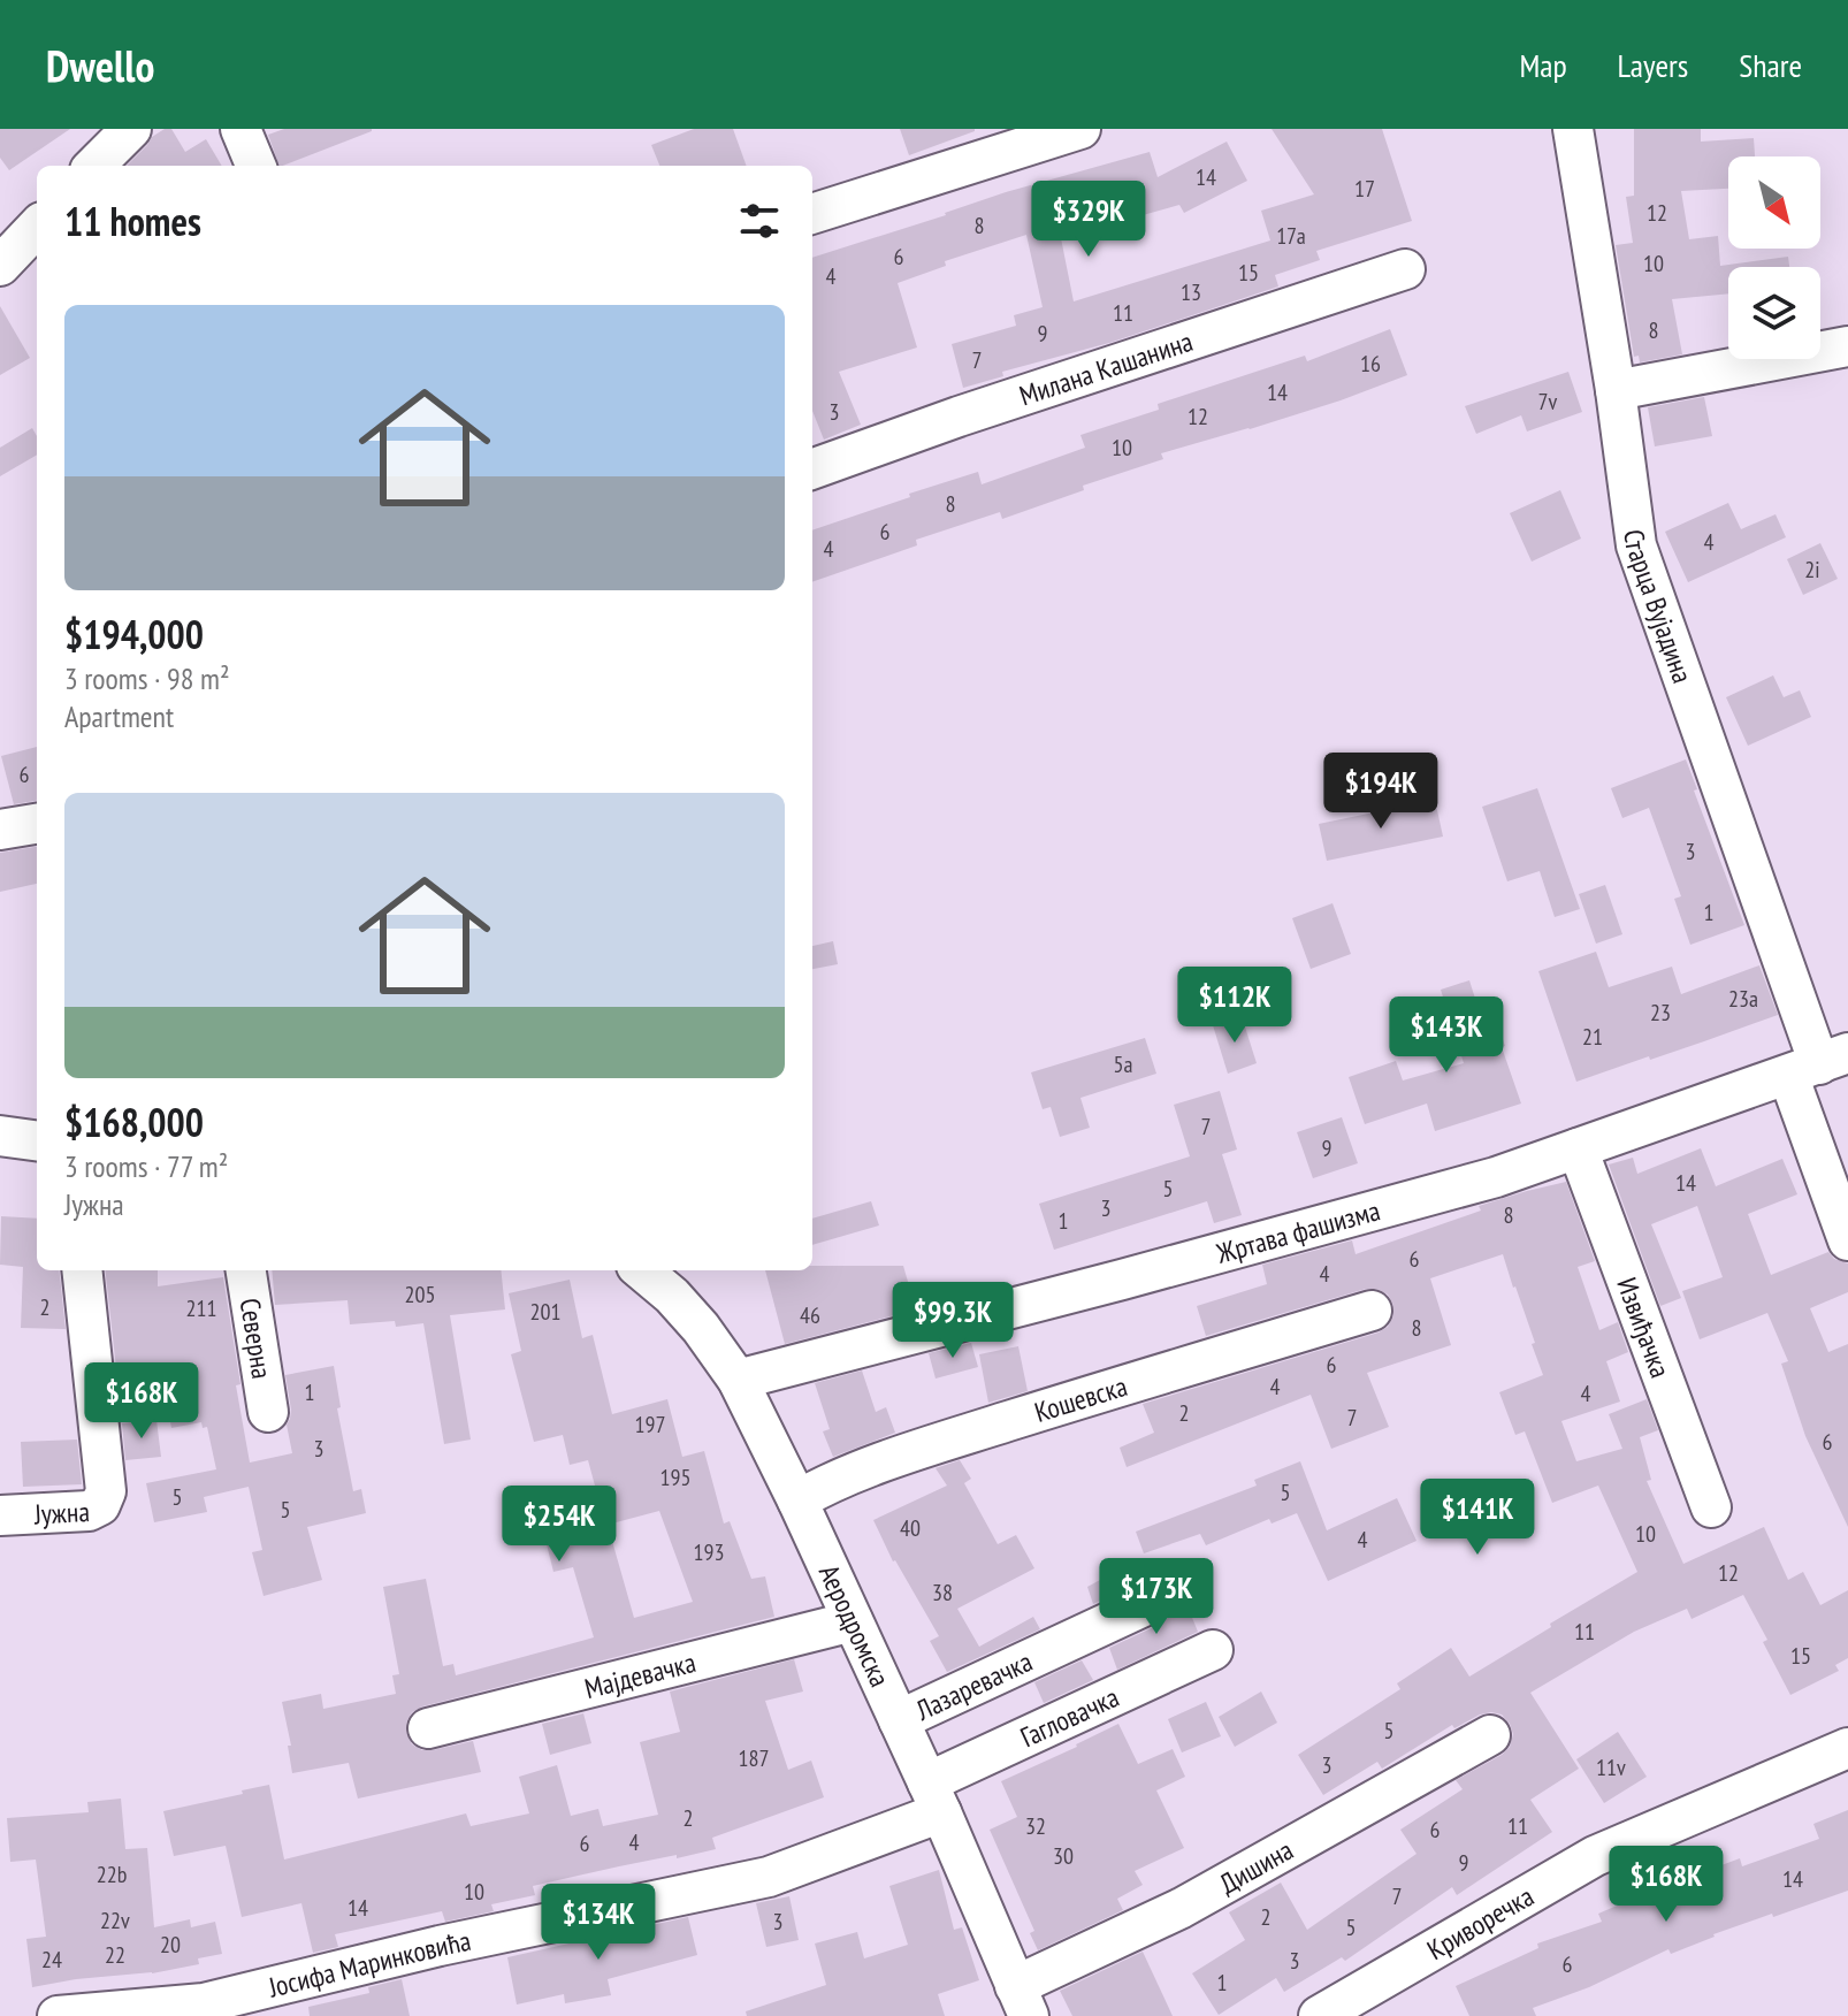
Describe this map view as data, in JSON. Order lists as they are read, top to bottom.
{
  "streets": {
    "street": [
      "Милана Кашанина",
      "Старца Вујадина",
      "Жртава фашизма",
      "Извиђачка",
      "Северна",
      "Кошевска",
      "Јужна",
      "Аеродромска",
      "Мајдевачка",
      "Лазаревачка",
      "Гагловачка",
      "Дишина",
      "Криворечка",
      "Јосифа Маринковића"
    ]
  },
  "crossings": [
    ["Старца Вујадина", "Жртава фашизма"],
    ["Жртава фашизма", "Извиђачка"],
    ["Жртава фашизма", "Аеродромска"],
    ["Кошевска", "Аеродромска"],
    ["Аеродромска", "Мајдевачка"],
    ["Аеродромска", "Лазаревачка"],
    ["Аеродромска", "Гагловачка"],
    ["Аеродромска", "Дишина"],
    ["Аеродромска", "Јосифа Маринковића"],
    ["Гагловачка", "Јосифа Маринковића"]
  ],
  "house_numbers": [
    "14",
    "17",
    "12",
    "8",
    "17a",
    "6",
    "10",
    "15",
    "4",
    "13",
    "11",
    "8",
    "9",
    "7",
    "16",
    "14",
    "7v",
    "3",
    "12",
    "10",
    "8",
    "6",
    "4",
    "4",
    "2i",
    "6",
    "3",
    "1",
    "23a",
    "23",
    "21",
    "5a",
    "7",
    "9",
    "14",
    "5",
    "3",
    "8",
    "1",
    "6",
    "4",
    "205",
    "2",
    "211",
    "201",
    "46",
    "8",
    "6",
    "4",
    "1",
    "4",
    "2",
    "7",
    "197",
    "6",
    "3",
    "195",
    "5",
    "5",
    "5",
    "40",
    "10",
    "4",
    "193",
    "12",
    "38",
    "11",
    "15",
    "5",
    "187",
    "3",
    "11v",
    "2",
    "32",
    "11",
    "6",
    "4",
    "6",
    "30",
    "9",
    "22b",
    "14",
    "10",
    "7",
    "14",
    "2",
    "22v",
    "3",
    "5",
    "20",
    "22",
    "24",
    "3",
    "6",
    "1"
  ],
  "north": "bottom right",
  "page": {
    "header": "Dwello",
    "nav": ["Map", "Layers", "Share"],
    "heading": "11 homes",
    "price": [
      "$329K",
      "$194K",
      "$112K",
      "$143K",
      "$99.3K",
      "$168K",
      "$141K",
      "$254K",
      "$173K",
      "$168K",
      "$134K"
    ],
    "list": [
      {
        "name": "$194,000",
        "note": "3 rooms · 98 m² · Apartment"
      },
      {
        "name": "$168,000",
        "note": "3 rooms · 77 m² · Јужна"
      }
    ]
  }
}
